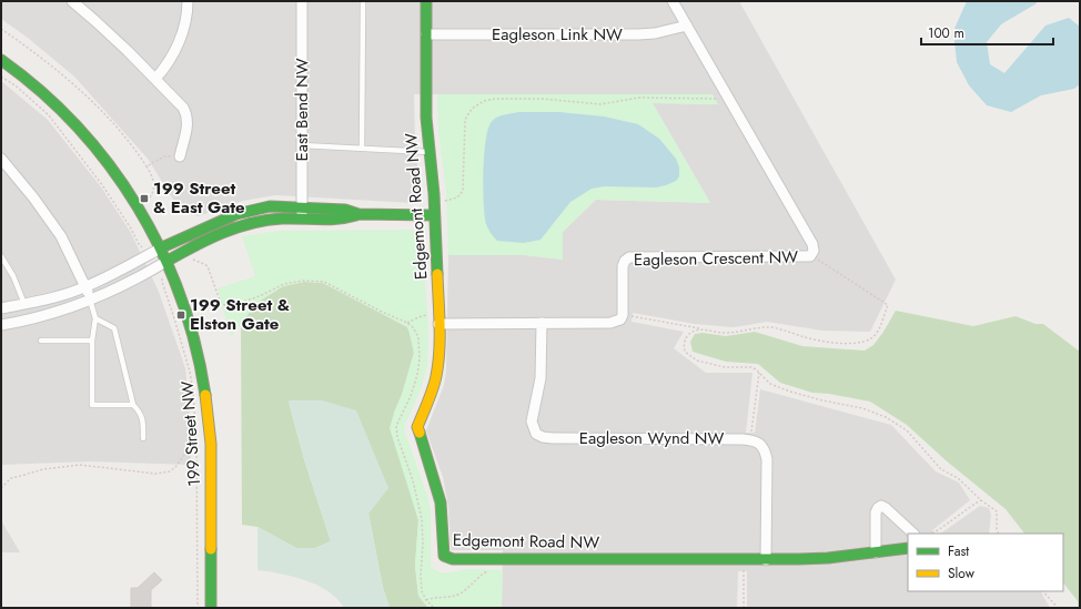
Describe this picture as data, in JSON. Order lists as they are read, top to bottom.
{
  "streets": {
    "street": [
      "Eagleson Link NW",
      "East Bend NW",
      "Edgemont Road NW",
      "Eagleson Crescent NW",
      "199 Street NW",
      "Eagleson Wynd NW"
    ]
  },
  "crossings": [
    ["Eagleson Link NW", "Edgemont Road NW"],
    ["Eagleson Link NW", "Eagleson Crescent NW"]
  ],
  "places": {
    "transit": ["199 Street & East Gate", "199 Street & Elston Gate"]
  },
  "legend": ["Fast", "Slow"],
  "scale_bar": "100 m"
}
